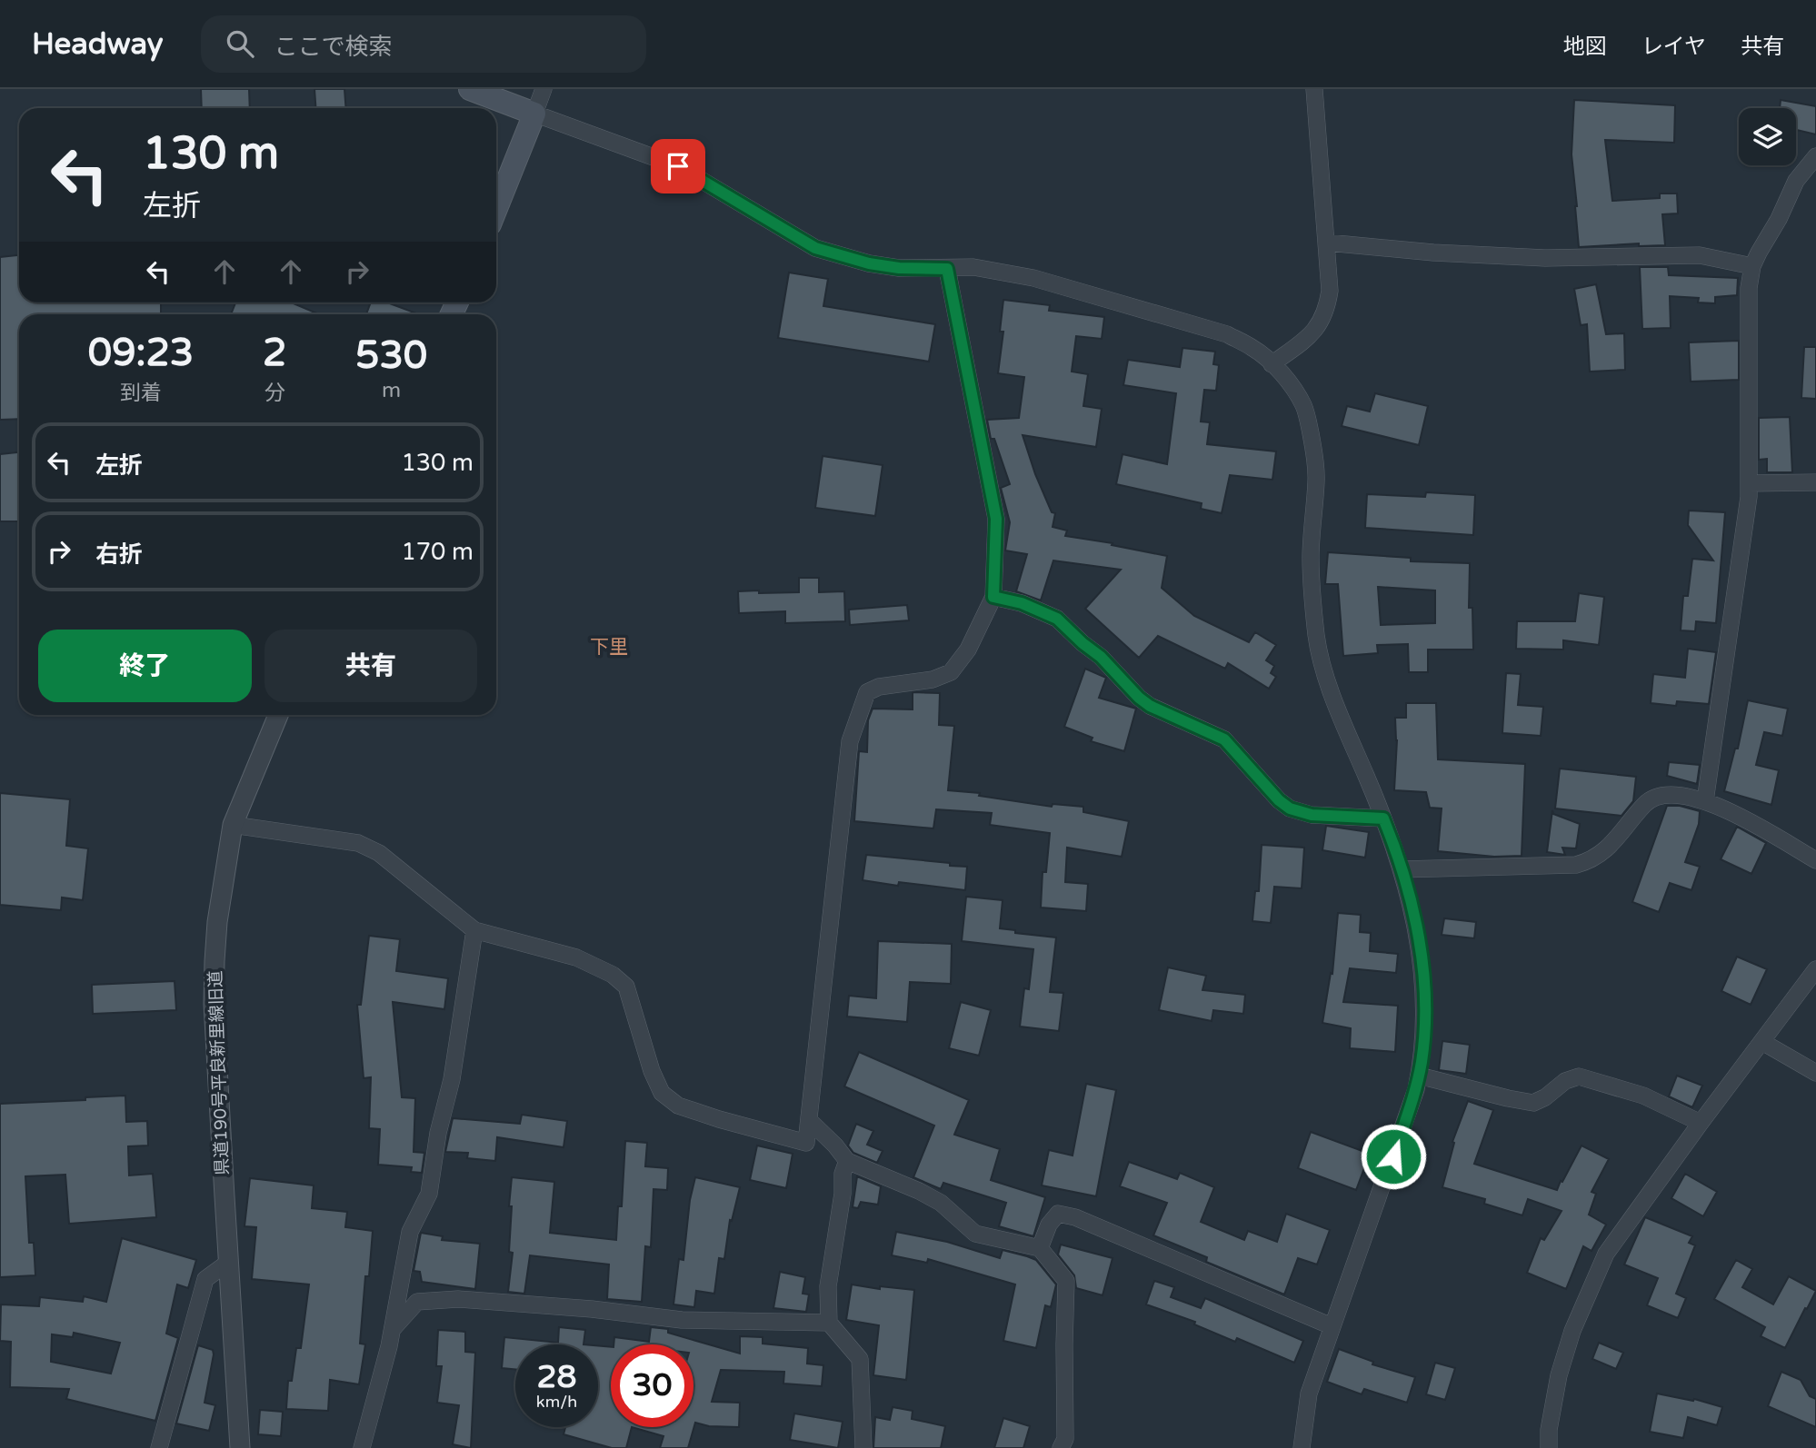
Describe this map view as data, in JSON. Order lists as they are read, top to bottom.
{
  "streets": {
    "street": ["県道190号平良新里線旧道"]
  },
  "districts": ["下里"],
  "page": {
    "header": "Headway",
    "search": "ここで検索",
    "nav": ["地図", "レイヤ", "共有"],
    "turn": ["130 m", "左折"],
    "eta": [
      "09:23",
      "到着",
      "2",
      "分",
      "530",
      "m"
    ],
    "list": [
      {
        "name": "左折",
        "value": "130 m"
      },
      {
        "name": "右折",
        "value": "170 m"
      }
    ],
    "buttons": ["終了", "共有"],
    "speed": "28 km/h",
    "limit": "30"
  }
}
